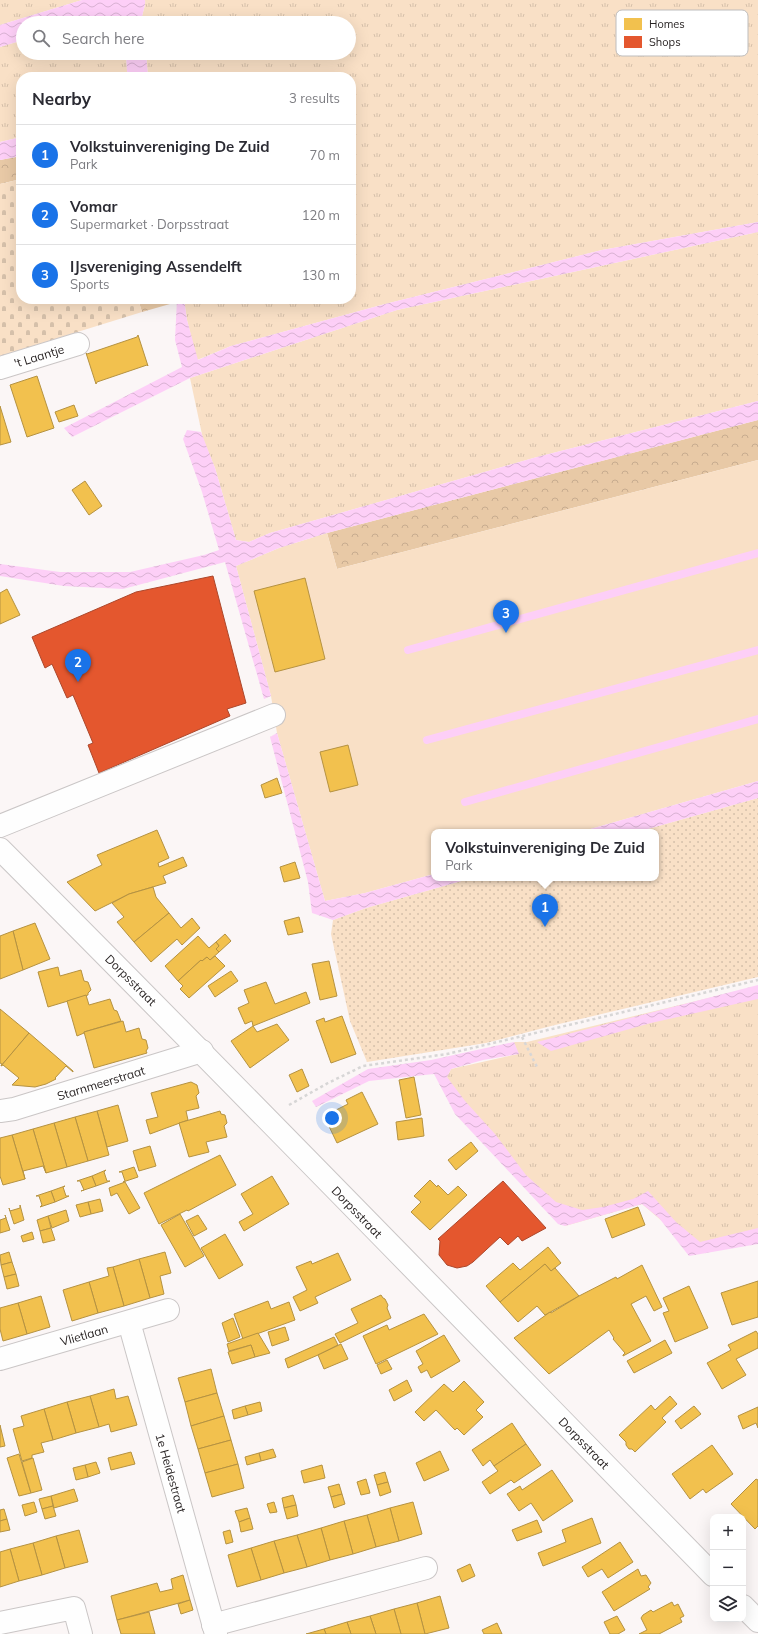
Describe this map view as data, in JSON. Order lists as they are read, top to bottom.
{
  "streets": {
    "street": [
      "'t Laantje",
      "Dorpsstraat",
      "Starnmeerstraat",
      "Vlietlaan",
      "1e Heidestraat"
    ]
  },
  "crossings": [
    ["Dorpsstraat", "Starnmeerstraat"],
    ["Vlietlaan", "1e Heidestraat"]
  ],
  "legend": ["Homes", "Shops"],
  "page": {
    "search": "Search here",
    "heading": ["Nearby", "3 results"],
    "list": [
      {
        "mark": "1",
        "name": "Volkstuinvereniging De Zuid",
        "note": "Park",
        "value": "70 m"
      },
      {
        "mark": "2",
        "name": "Vomar",
        "note": "Supermarket · Dorpsstraat",
        "value": "120 m"
      },
      {
        "mark": "3",
        "name": "IJsvereniging Assendelft",
        "note": "Sports",
        "value": "130 m"
      }
    ],
    "pins": ["3", "2", "1"],
    "popup": ["Volkstuinvereniging De Zuid", "Park"],
    "map_buttons": ["+", "−"]
  }
}
